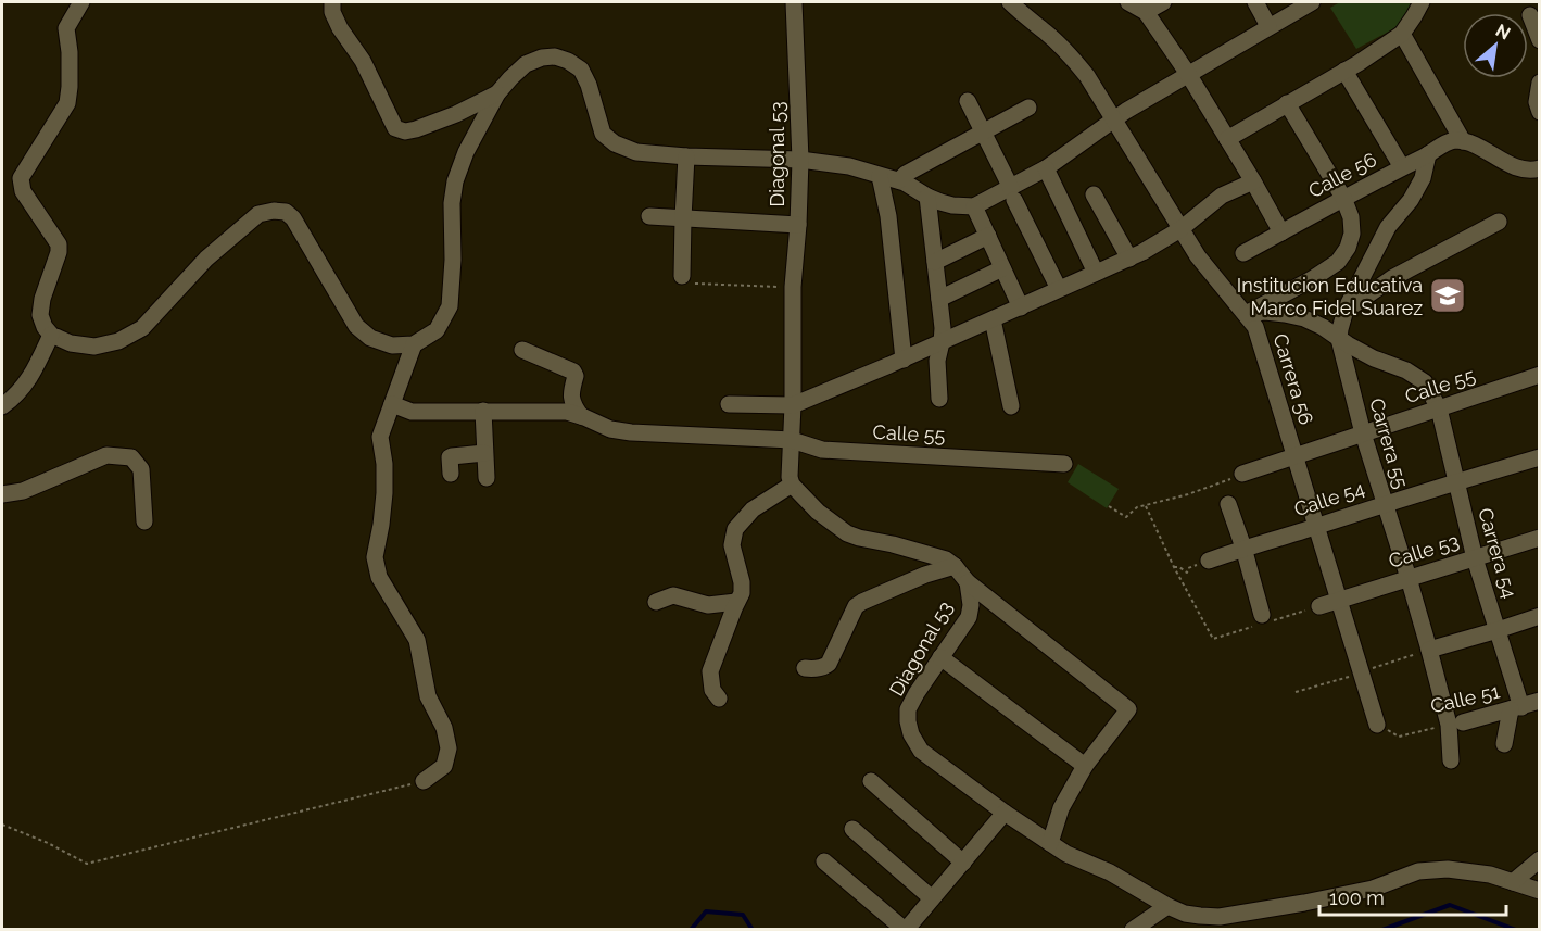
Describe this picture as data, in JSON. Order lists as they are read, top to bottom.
{
  "streets": {
    "street": [
      "Diagonal 53",
      "Calle 56",
      "Carrera 56",
      "Calle 55",
      "Carrera 55",
      "Calle 54",
      "Calle 53",
      "Carrera 54",
      "Calle 51"
    ]
  },
  "crossings": [
    ["Diagonal 53", "Calle 55"],
    ["Calle 56", "Carrera 55"],
    ["Carrera 56", "Calle 55"],
    ["Carrera 56", "Calle 54"],
    ["Carrera 56", "Calle 53"],
    ["Carrera 56", "Carrera 54"],
    ["Calle 55", "Carrera 55"],
    ["Calle 55", "Carrera 54"],
    ["Carrera 55", "Calle 54"],
    ["Carrera 55", "Calle 53"],
    ["Carrera 55", "Carrera 54"],
    ["Carrera 55", "Calle 51"],
    ["Calle 54", "Carrera 54"],
    ["Calle 53", "Carrera 54"],
    ["Carrera 54", "Calle 51"]
  ],
  "places": {
    "school or university": ["Institucion Educativa Marco Fidel Suarez"]
  },
  "scale_bar": "100 m",
  "north": "top right"
}
